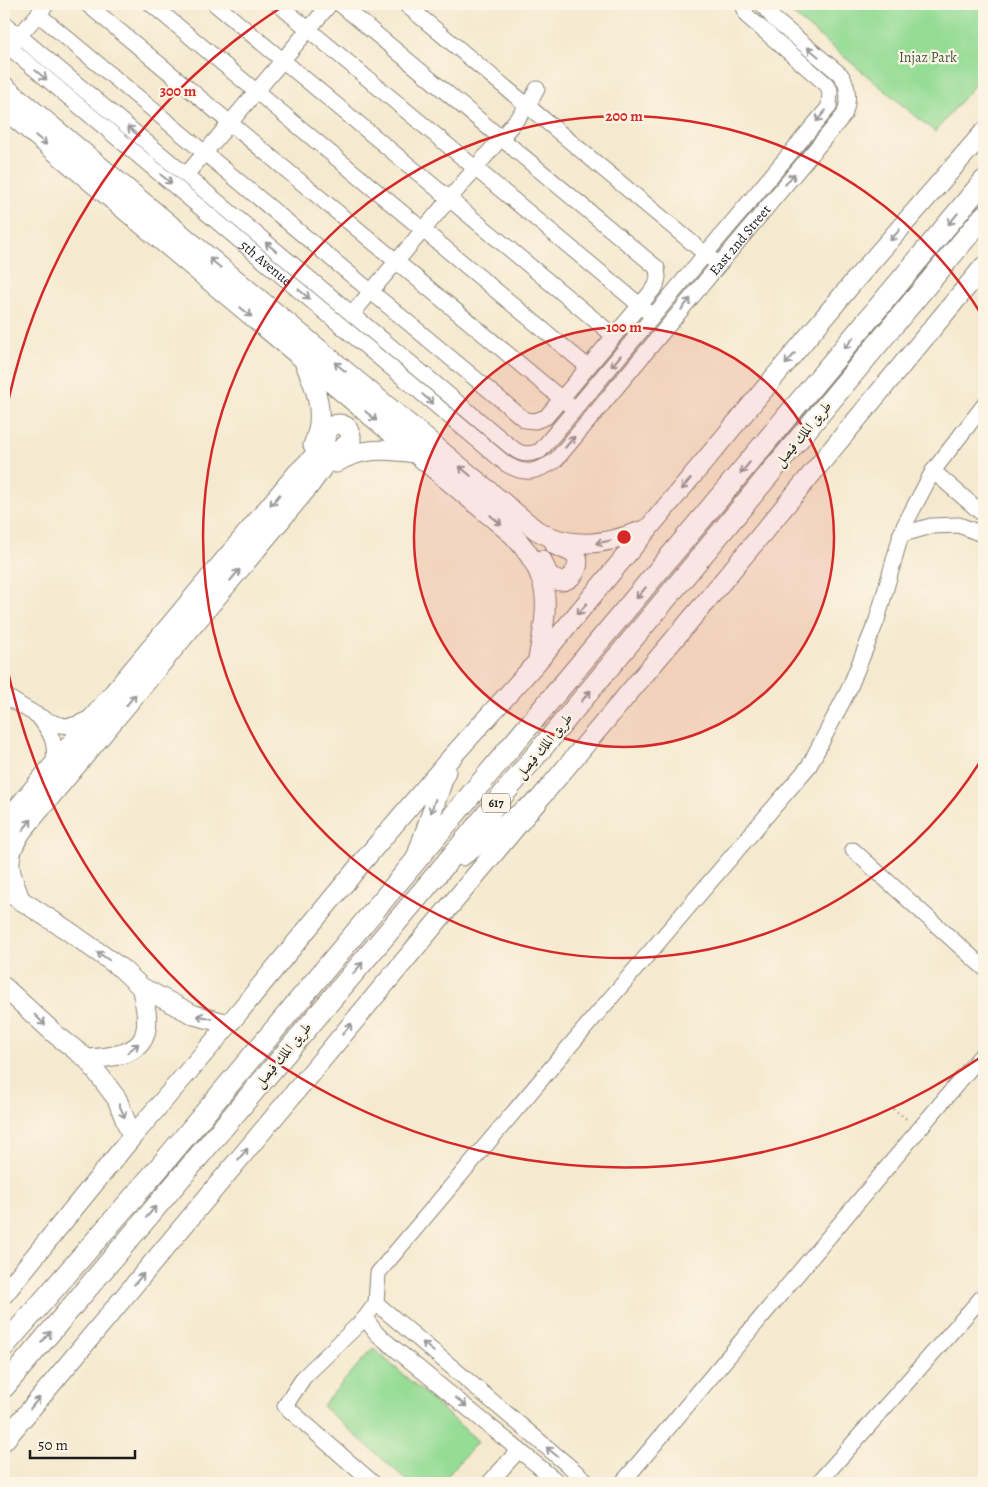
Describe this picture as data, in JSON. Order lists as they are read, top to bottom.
{
  "streets": {
    "highway": ["طريق الملك فيصل", "617"],
    "street": ["East 2nd Street", "5th Avenue"]
  },
  "crossings": [
    ["East 2nd Street", "5th Avenue"]
  ],
  "parks": ["Injaz Park"],
  "scale_bar": "50 m",
  "rings": ["300 m", "200 m", "100 m"]
}
